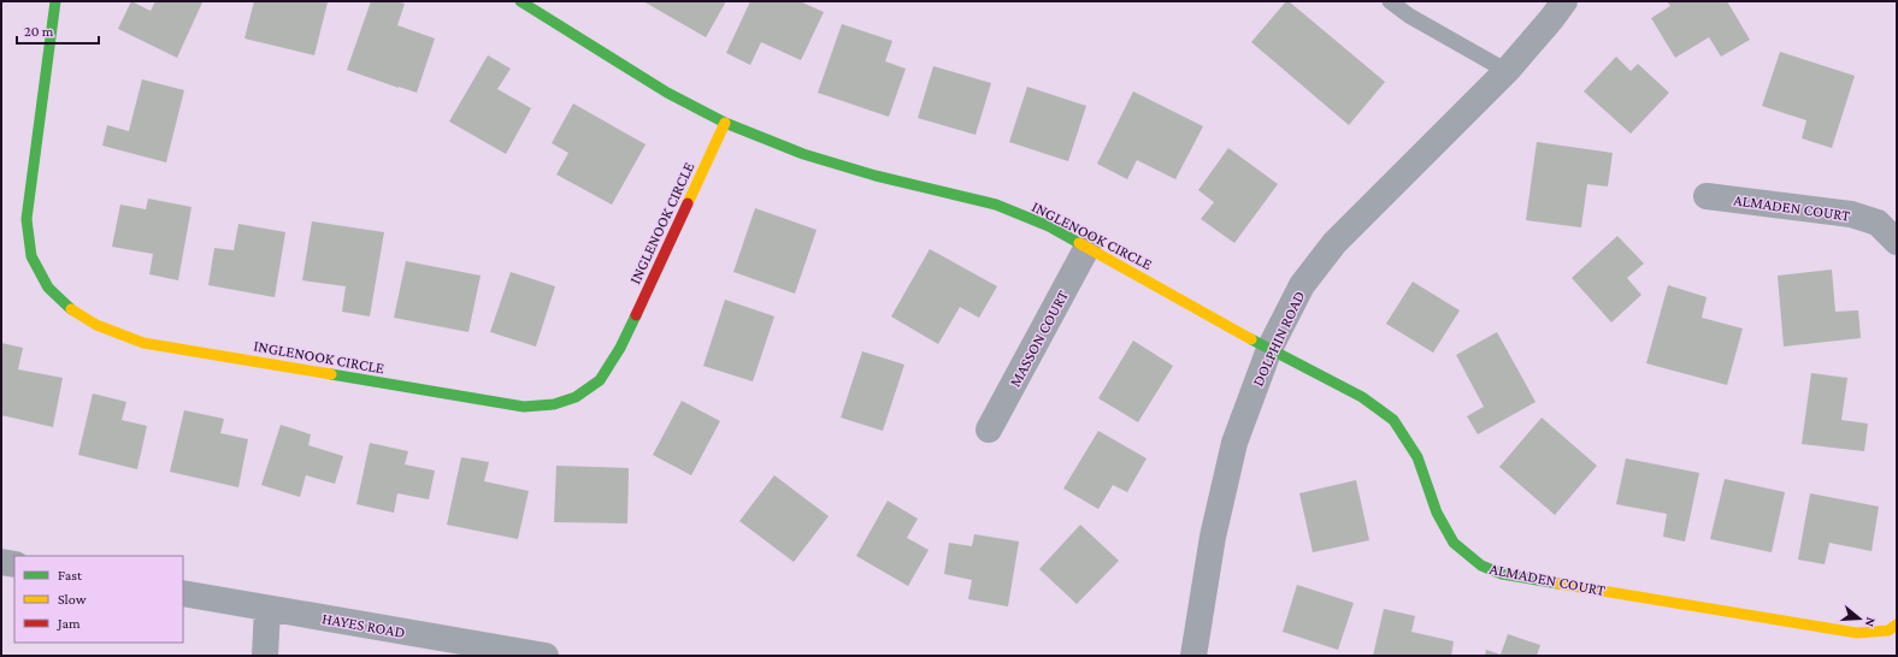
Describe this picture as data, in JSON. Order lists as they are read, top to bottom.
{
  "streets": {
    "street": [
      "ALMADEN COURT",
      "INGLENOOK CIRCLE",
      "MASSON COURT",
      "DOLPHIN ROAD",
      "HAYES ROAD"
    ]
  },
  "crossings": [
    ["ALMADEN COURT", "INGLENOOK CIRCLE"],
    ["ALMADEN COURT", "DOLPHIN ROAD"],
    ["INGLENOOK CIRCLE", "MASSON COURT"],
    ["INGLENOOK CIRCLE", "DOLPHIN ROAD"]
  ],
  "legend": ["Fast", "Slow", "Jam"],
  "scale_bar": "20 m",
  "north": "right"
}
